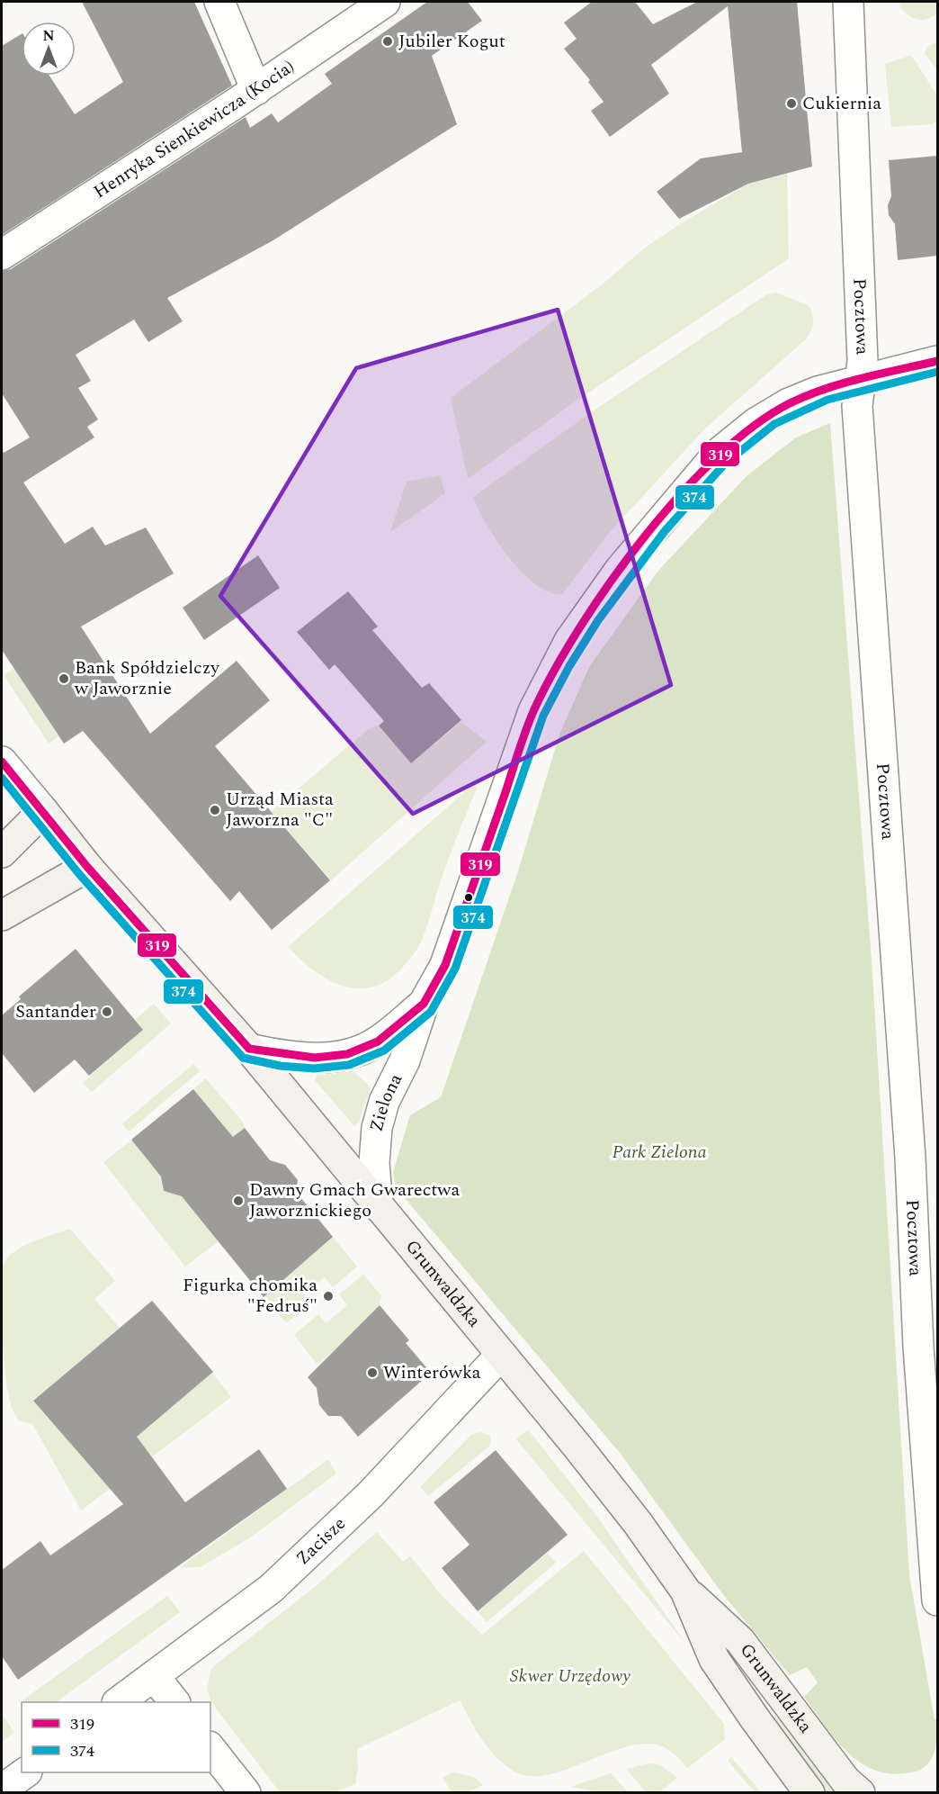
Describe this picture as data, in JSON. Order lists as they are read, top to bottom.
{
  "streets": {
    "street": [
      "Henryka Sienkiewicza (Kocia)",
      "Pocztowa",
      "Zielona",
      "Grunwaldzka",
      "Zacisze"
    ]
  },
  "crossings": [
    ["Pocztowa", "Zielona"],
    ["Zielona", "Grunwaldzka"],
    ["Grunwaldzka", "Zacisze"]
  ],
  "parks": ["Park Zielona", "Skwer Urzędowy"],
  "places": [
    "Jubiler Kogut",
    "Cukiernia",
    "Bank Spółdzielczy w Jaworznie",
    "Urząd Miasta Jaworzna \"C\"",
    "Santander",
    "Dawny Gmach Gwarectwa Jaworznickiego",
    "Figurka chomika \"Fedruś\"",
    "Winterówka"
  ],
  "lines": ["transit line 319", "transit line 374"],
  "legend": ["319", "374"],
  "north": "top"
}
